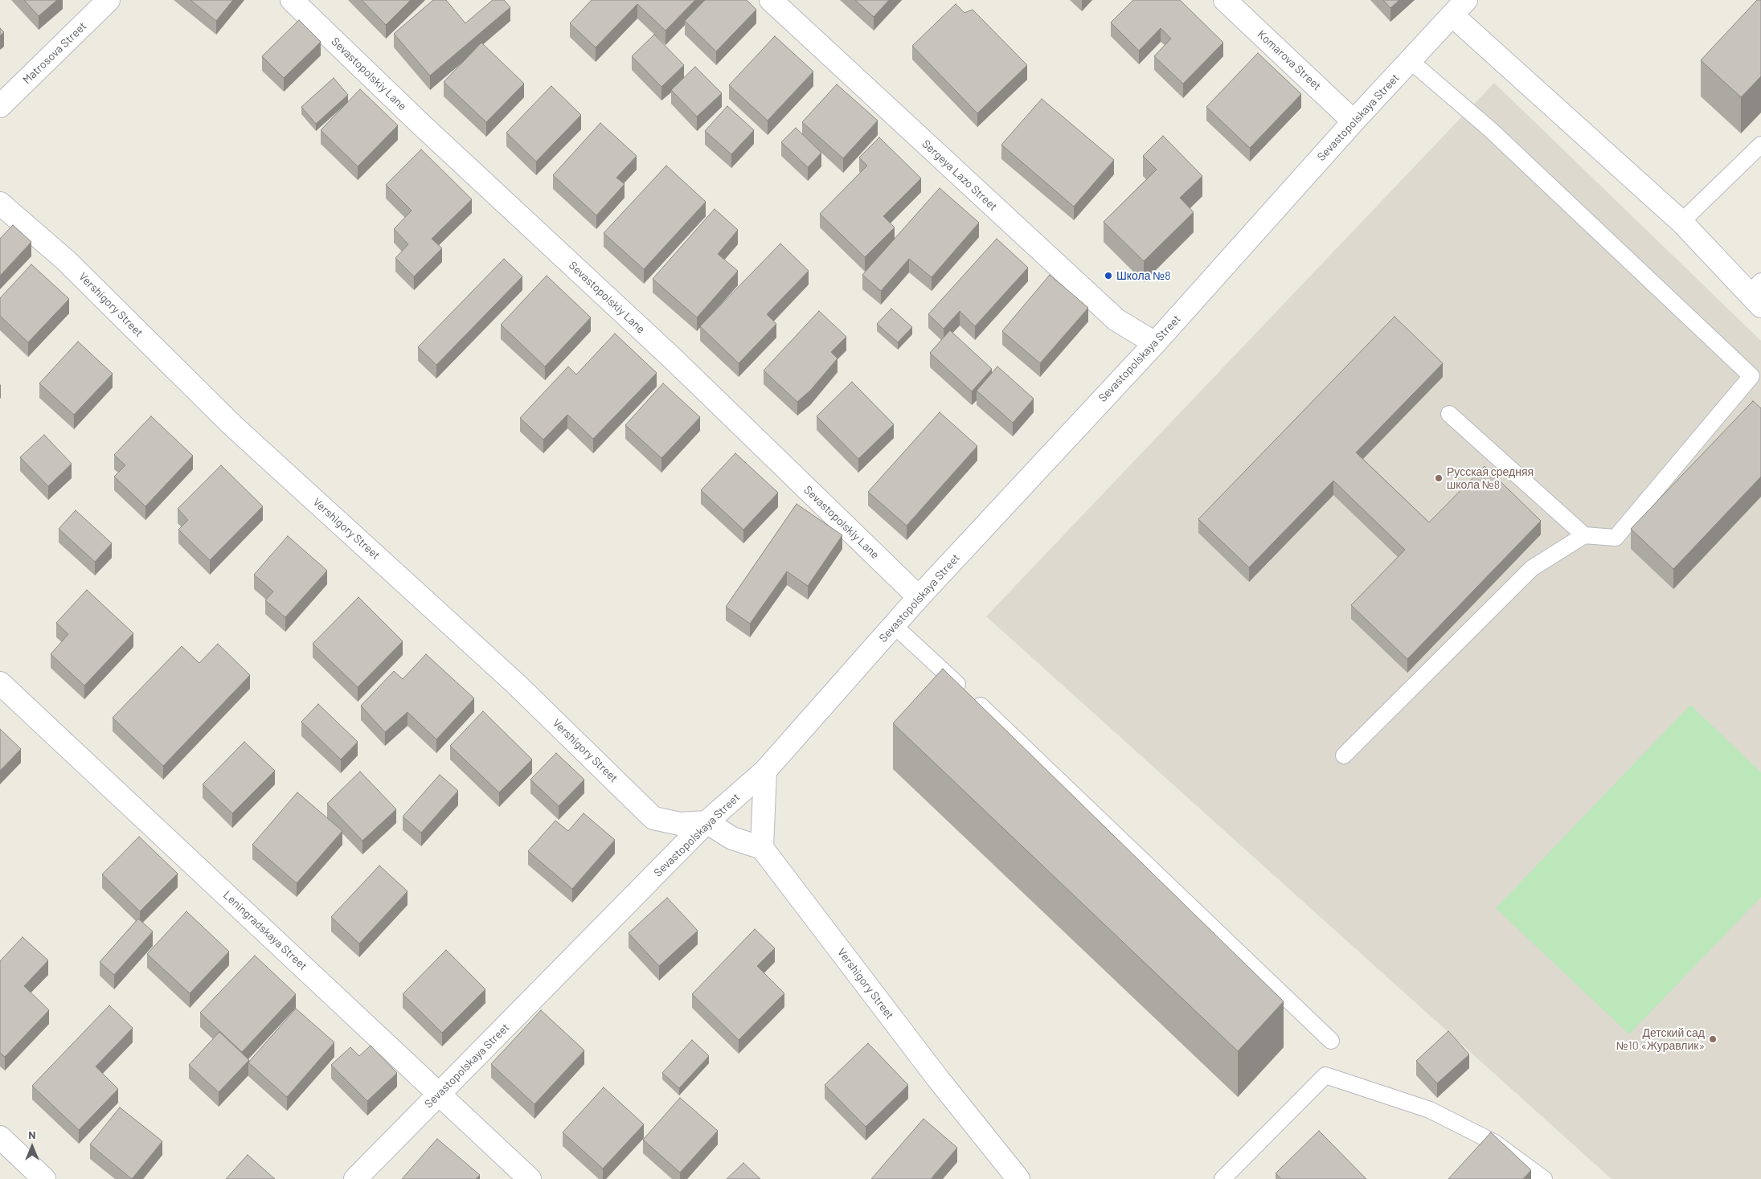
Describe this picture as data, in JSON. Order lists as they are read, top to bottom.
{
  "streets": {
    "street": [
      "Matrosova Street",
      "Komarova Street",
      "Sevastopolskiy Lane",
      "Sevastopolskaya Street",
      "Sergeya Lazo Street",
      "Vershigory Street",
      "Leningradskaya Street"
    ]
  },
  "crossings": [
    ["Komarova Street", "Sevastopolskaya Street"],
    ["Sevastopolskiy Lane", "Sevastopolskaya Street"],
    ["Sevastopolskaya Street", "Sergeya Lazo Street"],
    ["Sevastopolskaya Street", "Vershigory Street"],
    ["Sevastopolskaya Street", "Leningradskaya Street"]
  ],
  "places": ["Школа №8", "Русская средняя школа №8", "Детский сад №10 «Журавлик»"],
  "north": "top"
}
